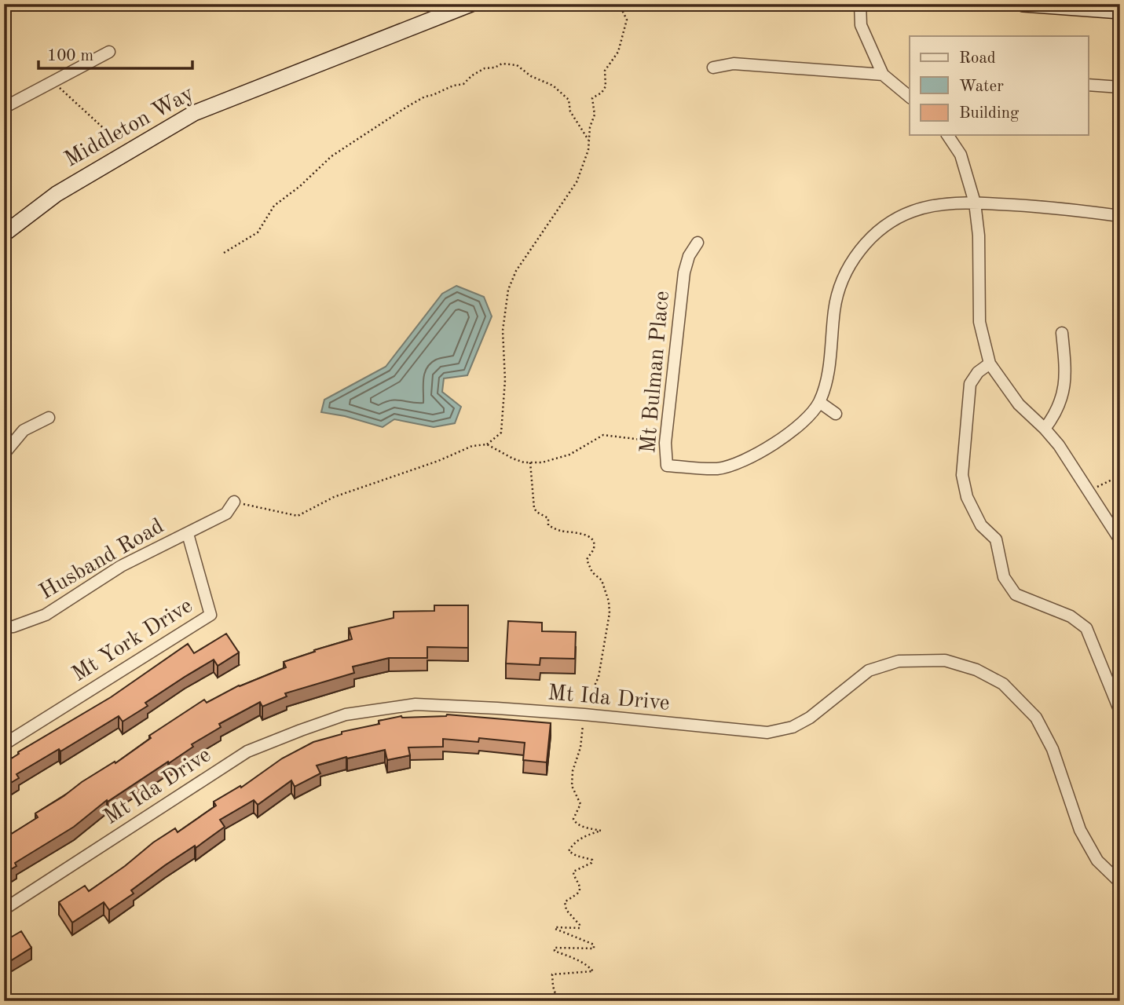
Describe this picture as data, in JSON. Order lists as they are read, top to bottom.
{
  "streets": {
    "street": [
      "Middleton Way",
      "Mt Bulman Place",
      "Husband Road",
      "Mt York Drive",
      "Mt Ida Drive"
    ]
  },
  "crossings": [
    ["Husband Road", "Mt York Drive"]
  ],
  "legend": ["Road", "Water", "Building"],
  "scale_bar": "100 m"
}
